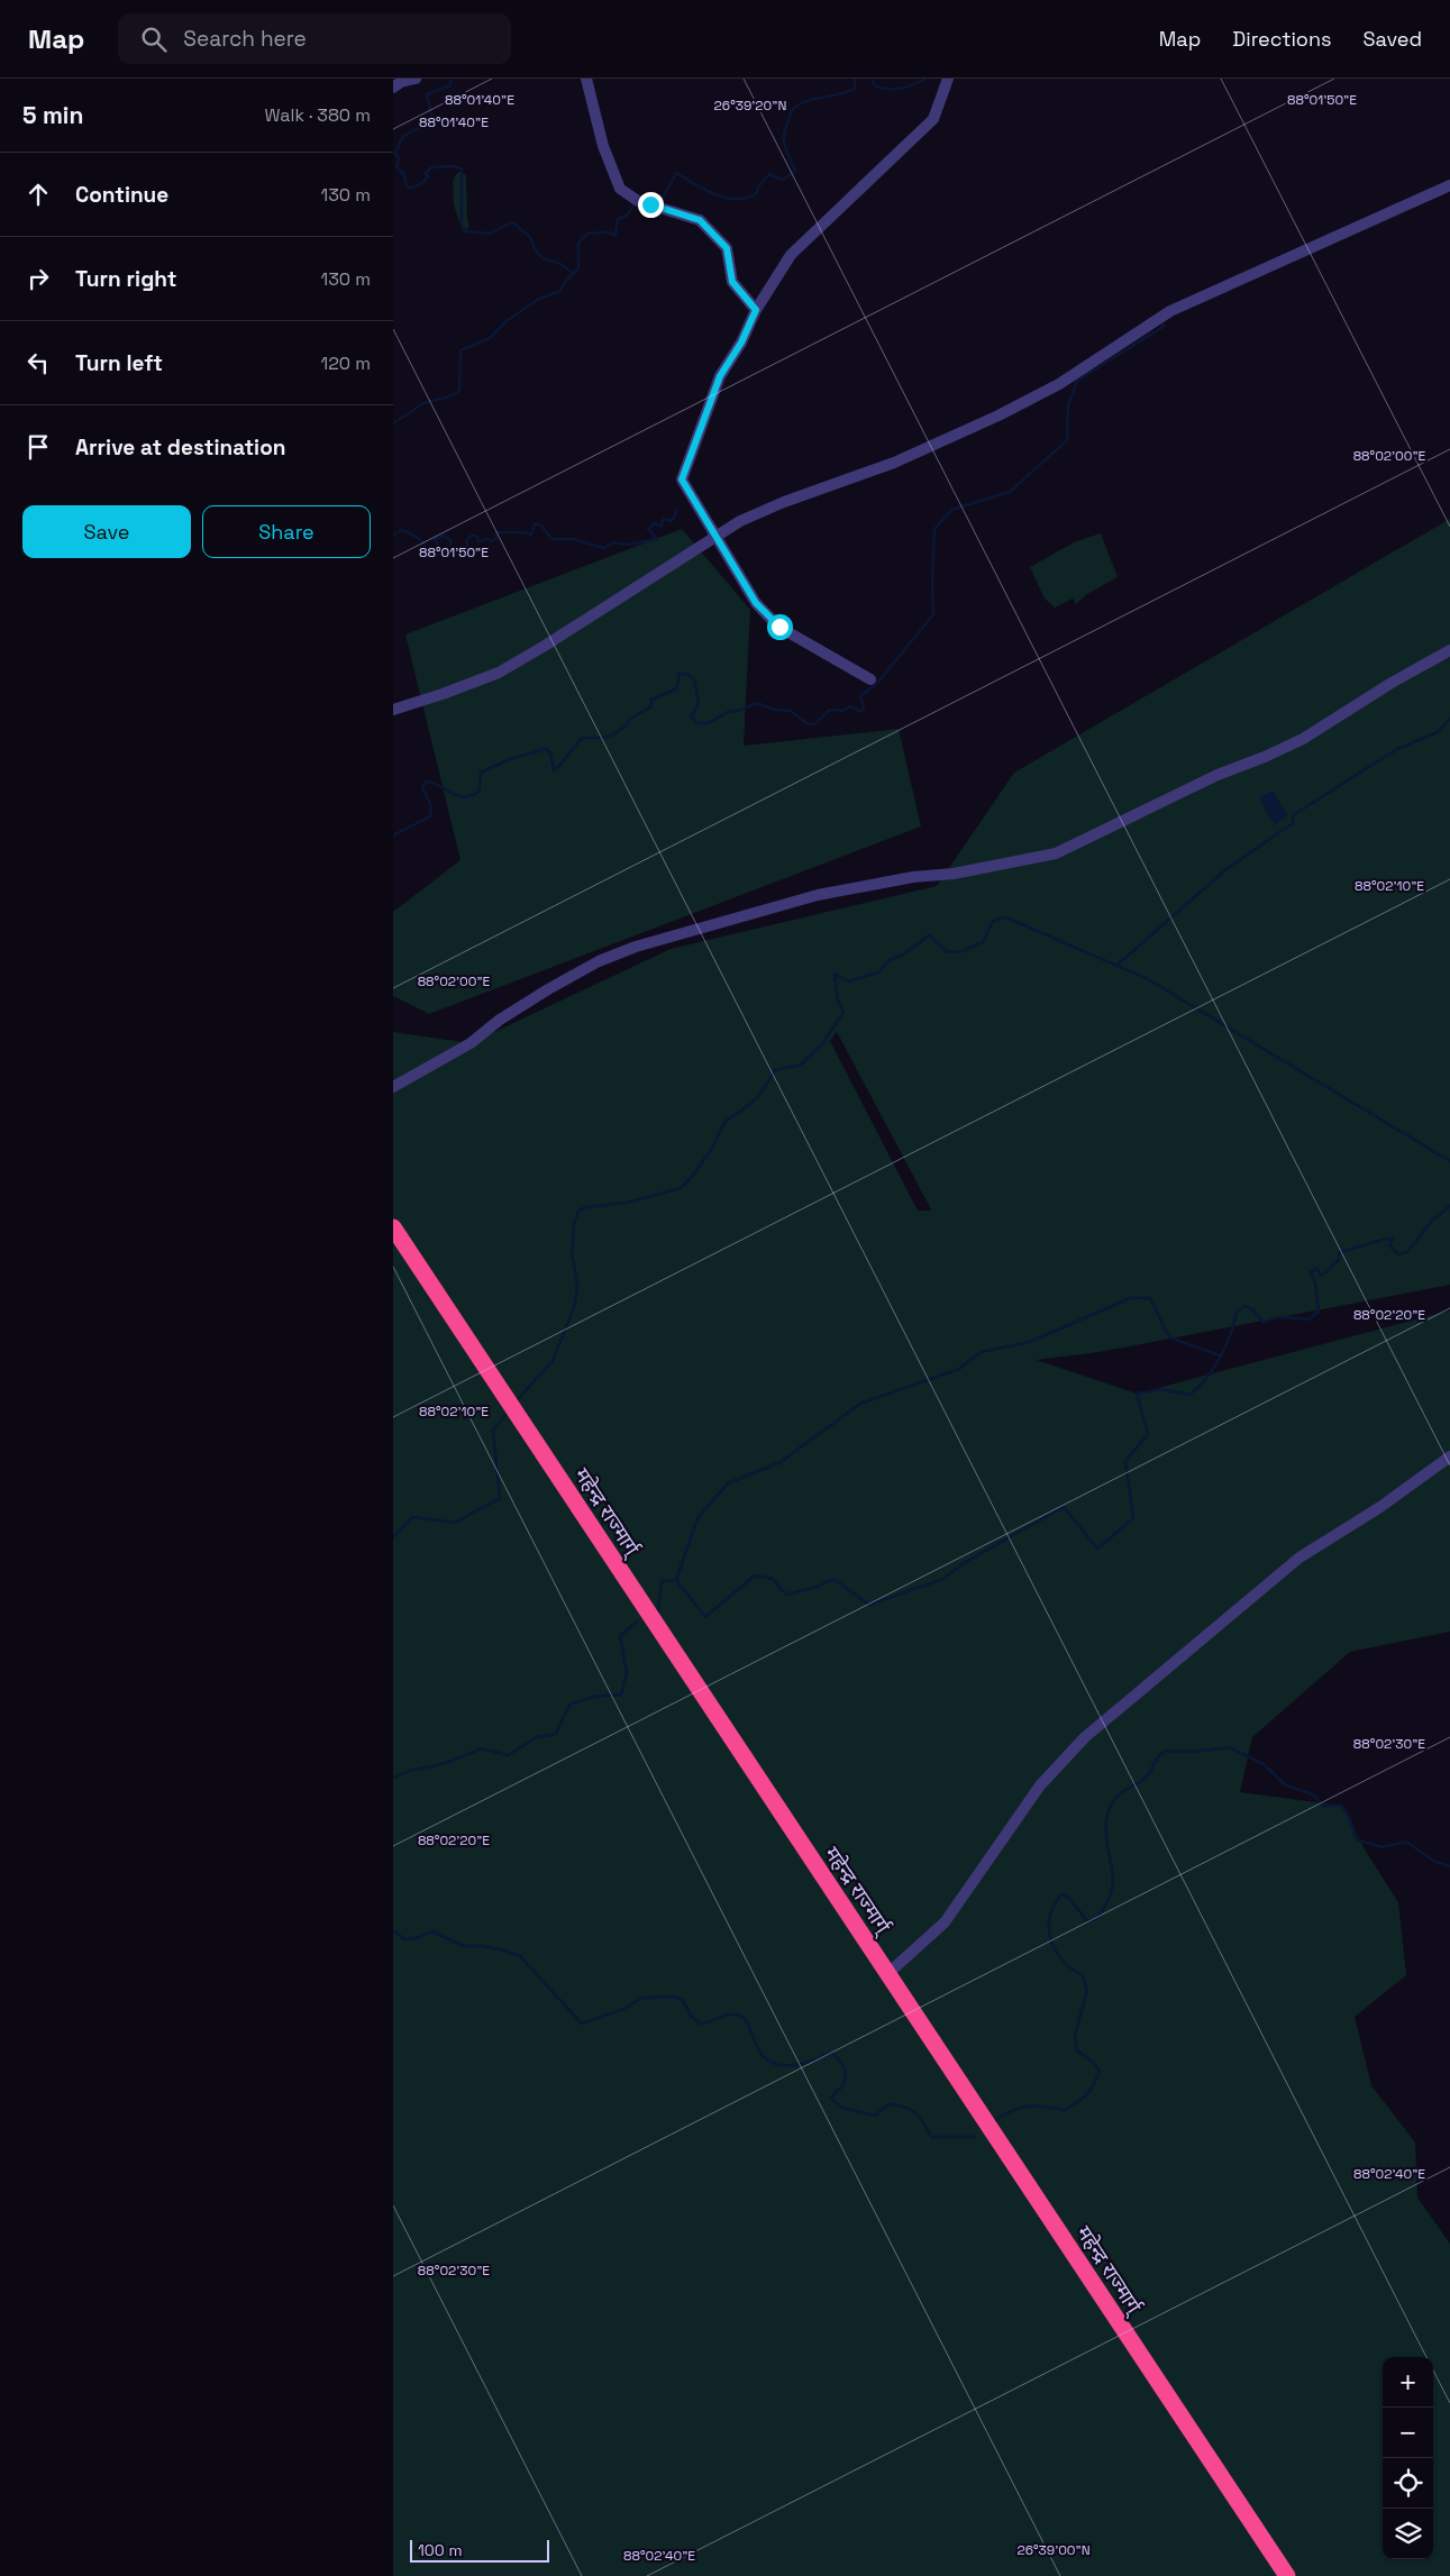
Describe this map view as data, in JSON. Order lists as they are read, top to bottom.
{
  "streets": {
    "highway": ["महेन्द्र राज्मार्ग्"]
  },
  "scale_bar": "100 m",
  "page": {
    "header": "Map",
    "search": "Search here",
    "nav": ["Map", "Directions", "Saved"],
    "heading": ["5 min", "Walk · 380 m"],
    "list": [
      ["Continue", "130 m"],
      ["Turn right", "130 m"],
      ["Turn left", "120 m"],
      "Arrive at destination"
    ],
    "buttons": ["Save", "Share"],
    "map_buttons": ["+", "−"],
    "scale": "100 m"
  },
  "coordinates": [
    "88°01'40\"E",
    "88°01'50\"E",
    "26°39'20\"N",
    "88°02'00\"E",
    "88°02'10\"E",
    "88°02'20\"E",
    "88°02'30\"E",
    "88°02'40\"E",
    "26°39'00\"N"
  ]
}
